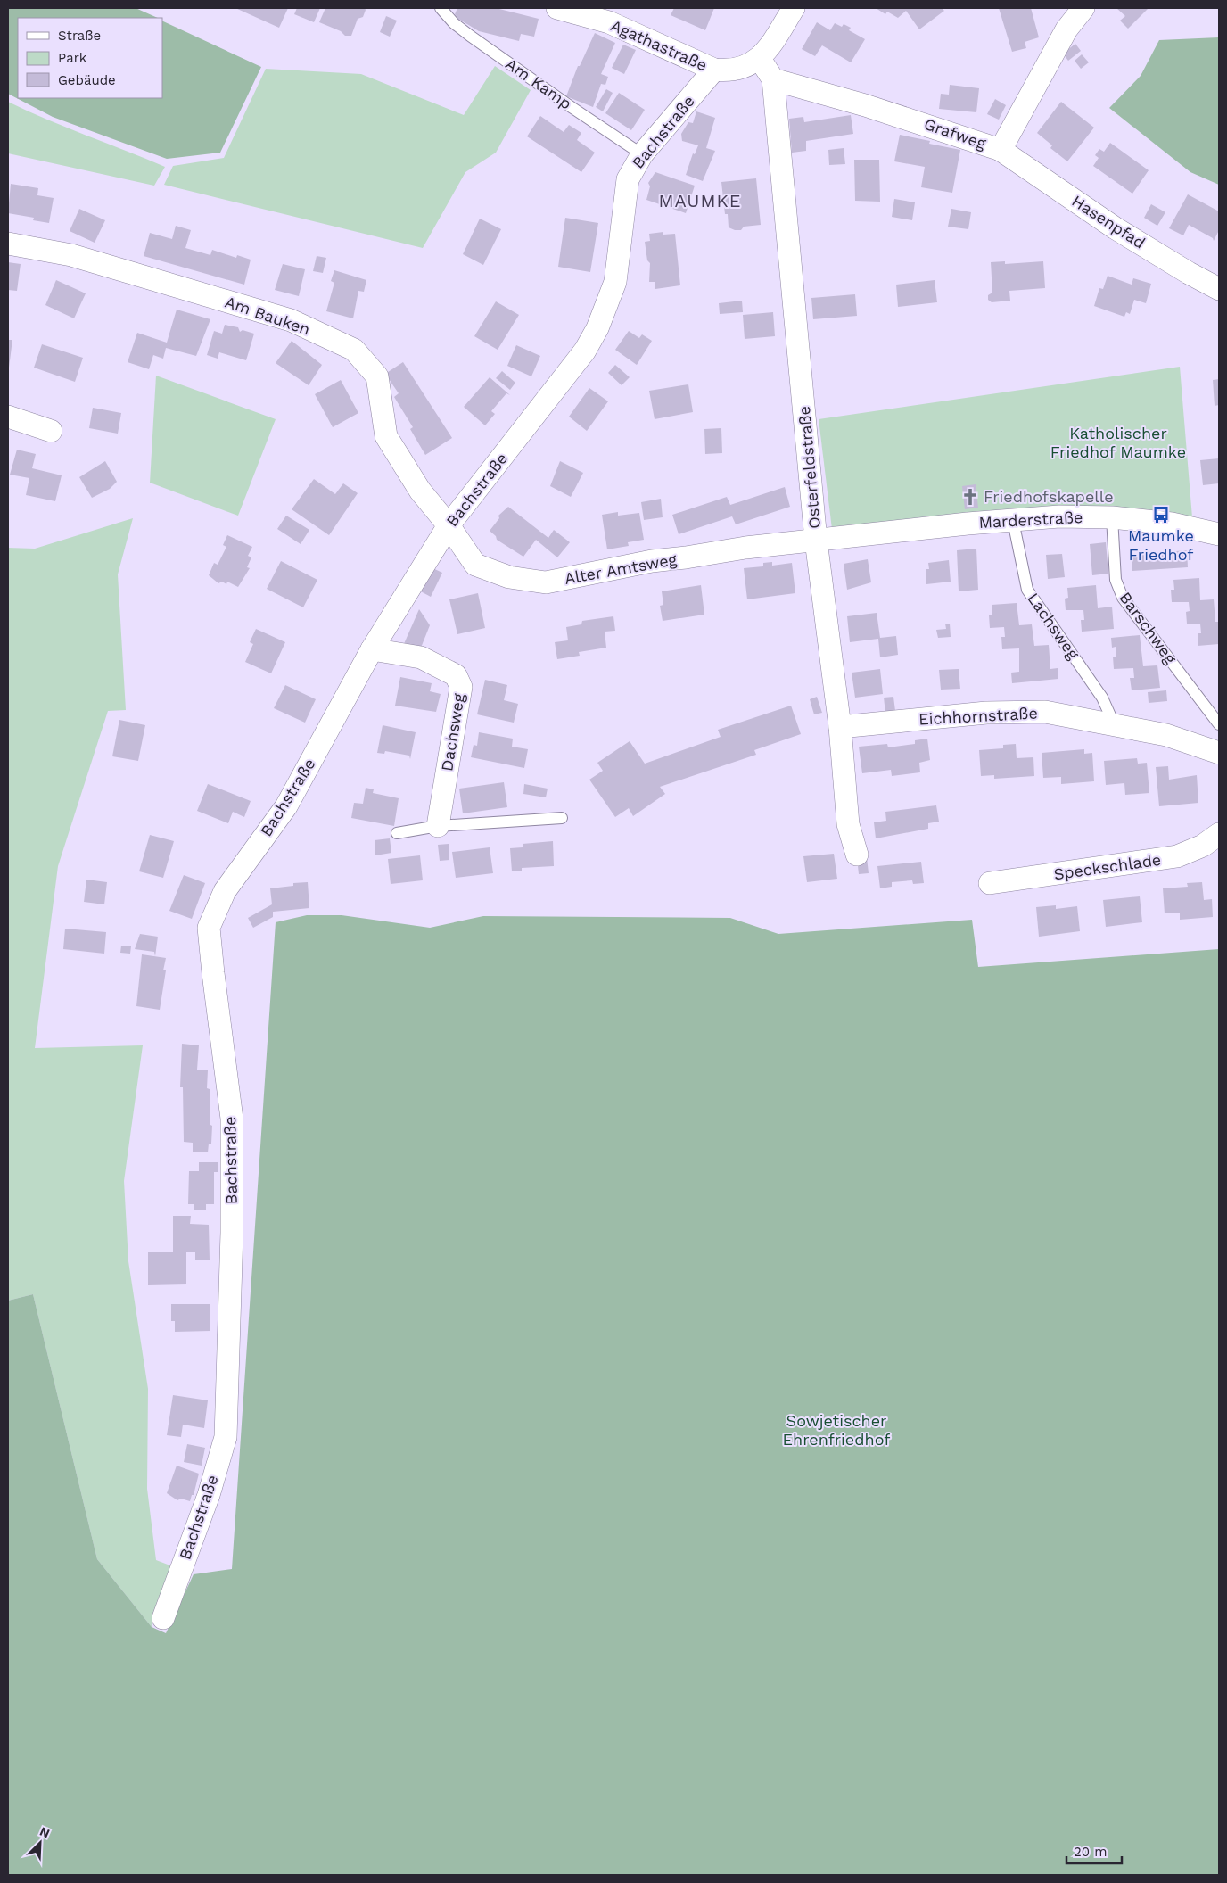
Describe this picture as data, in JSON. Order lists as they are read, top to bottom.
{
  "streets": {
    "street": [
      "Agathastraße",
      "Bachstraße",
      "Grafweg",
      "Hasenpfad",
      "Am Bauken",
      "Osterfeldstraße",
      "Marderstraße",
      "Alter Amtsweg",
      "Eichhornstraße",
      "Dachsweg",
      "Speckschlade"
    ],
    "lane": ["Am Kamp", "Lachsweg", "Barschweg"]
  },
  "crossings": [
    ["Agathastraße", "Bachstraße"],
    ["Am Kamp", "Bachstraße"],
    ["Bachstraße", "Am Bauken"],
    ["Bachstraße", "Alter Amtsweg"],
    ["Bachstraße", "Dachsweg"],
    ["Grafweg", "Hasenpfad"],
    ["Grafweg", "Osterfeldstraße"],
    ["Am Bauken", "Alter Amtsweg"],
    ["Osterfeldstraße", "Marderstraße"],
    ["Osterfeldstraße", "Alter Amtsweg"],
    ["Osterfeldstraße", "Eichhornstraße"],
    ["Marderstraße", "Alter Amtsweg"],
    ["Marderstraße", "Lachsweg"],
    ["Marderstraße", "Barschweg"],
    ["Lachsweg", "Eichhornstraße"]
  ],
  "districts": ["MAUMKE"],
  "parks": ["Katholischer Friedhof Maumke", "Sowjetischer Ehrenfriedhof"],
  "places": {
    "church": ["Friedhofskapelle"],
    "bus stop": ["Maumke Friedhof"]
  },
  "legend": ["Straße", "Park", "Gebäude"],
  "scale_bar": "20 m",
  "north": "top right"
}
